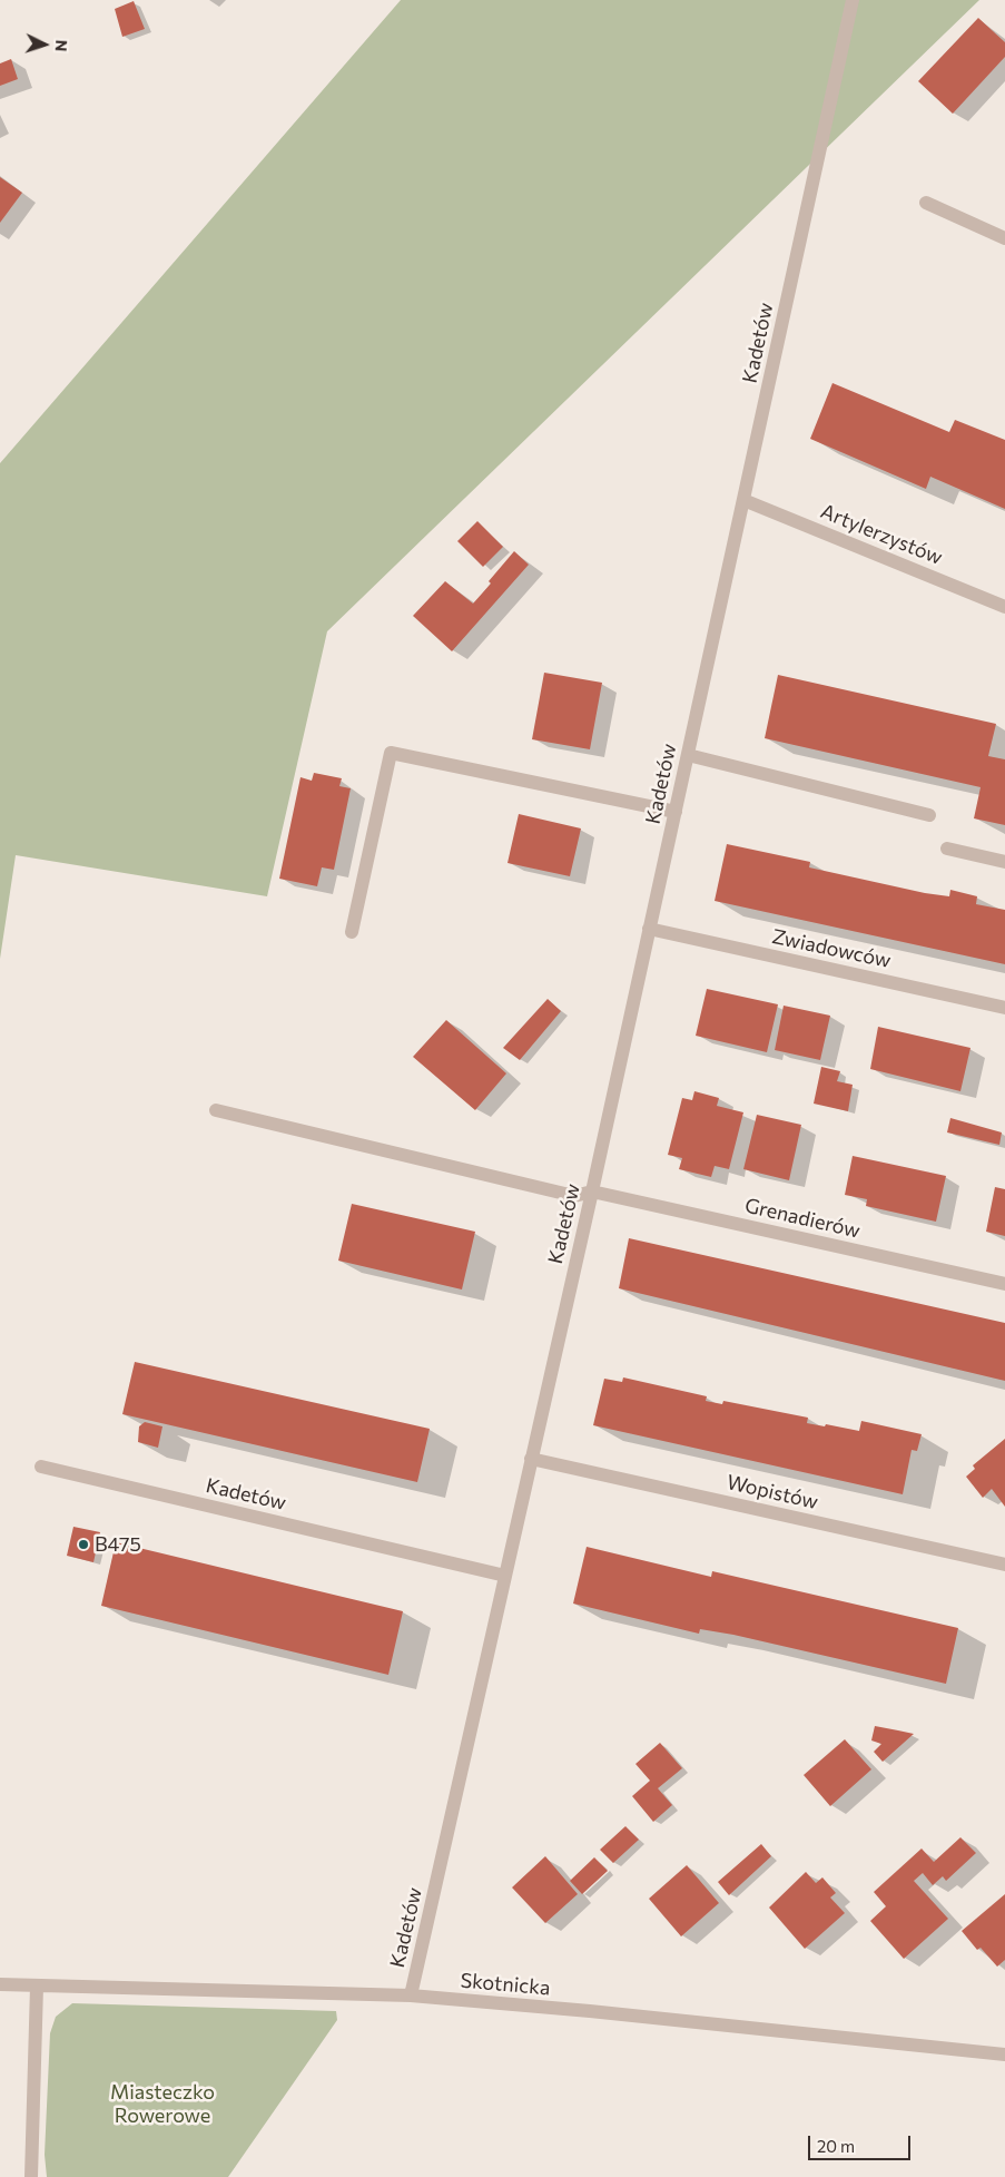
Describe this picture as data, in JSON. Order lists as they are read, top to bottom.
{
  "streets": {
    "street": [
      "Kadetów",
      "Artylerzystów",
      "Zwiadowców",
      "Grenadierów",
      "Wopistów",
      "Skotnicka"
    ]
  },
  "crossings": [
    ["Kadetów", "Artylerzystów"],
    ["Kadetów", "Zwiadowców"],
    ["Kadetów", "Grenadierów"],
    ["Kadetów", "Wopistów"],
    ["Kadetów", "Skotnicka"]
  ],
  "parks": ["Miasteczko Rowerowe"],
  "places": ["B475"],
  "scale_bar": "20 m",
  "north": "right"
}
